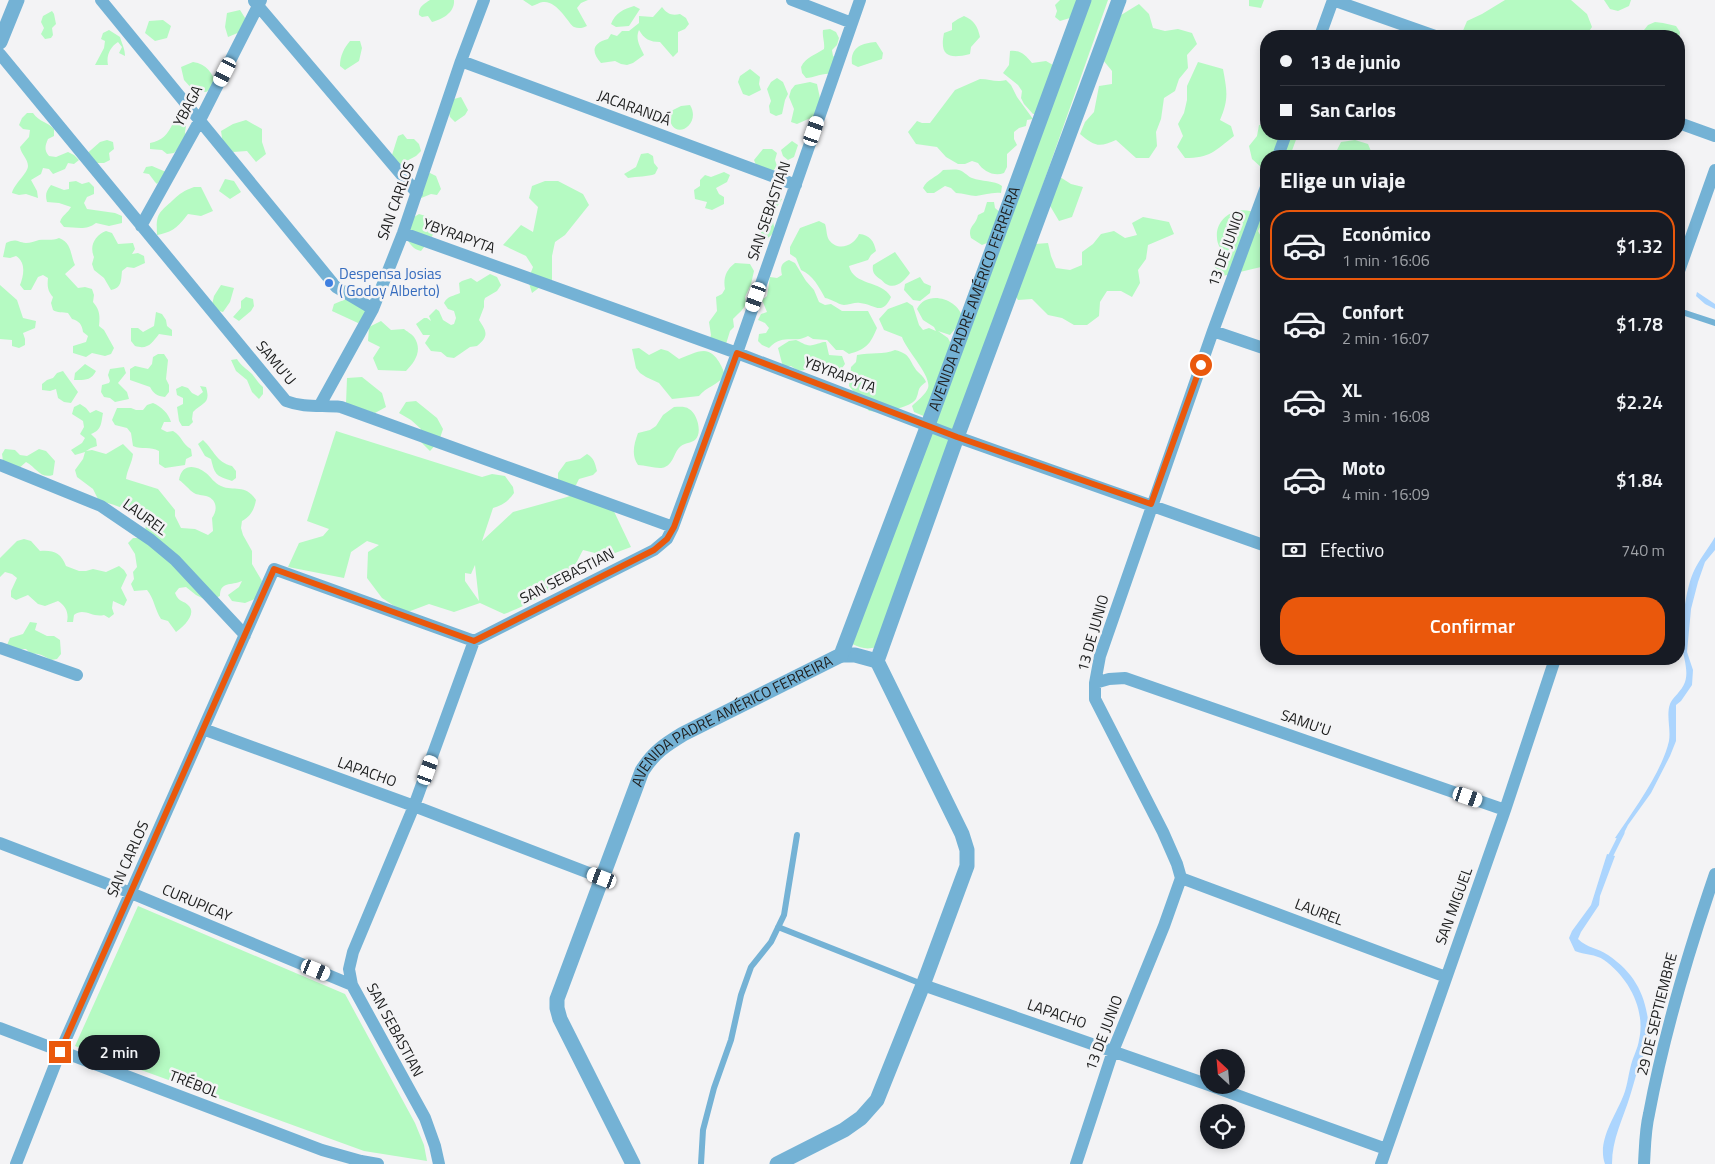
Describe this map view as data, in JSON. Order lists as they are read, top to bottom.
{
  "streets": {
    "street": [
      "YBAGA",
      "JACARANDÁ",
      "SAN CARLOS",
      "SAN SEBASTIAN",
      "YBYRAPYTA",
      "13 DE JUNIO",
      "AVENIDA PADRE AMÉRICO FERREIRA",
      "SAMU'U",
      "LAUREL",
      "LAPACHO",
      "CURUPICAY",
      "SAN MIGUEL",
      "29 DE SEPTIEMBRE",
      "TRÉBOL"
    ]
  },
  "crossings": [
    ["YBAGA", "SAMU'U"],
    ["JACARANDÁ", "SAN CARLOS"],
    ["JACARANDÁ", "SAN SEBASTIAN"],
    ["SAN CARLOS", "SAN SEBASTIAN"],
    ["SAN CARLOS", "YBYRAPYTA"],
    ["SAN CARLOS", "SAMU'U"],
    ["SAN CARLOS", "LAUREL"],
    ["SAN CARLOS", "LAPACHO"],
    ["SAN CARLOS", "CURUPICAY"],
    ["SAN CARLOS", "TRÉBOL"],
    ["SAN SEBASTIAN", "YBYRAPYTA"],
    ["SAN SEBASTIAN", "SAMU'U"],
    ["SAN SEBASTIAN", "LAPACHO"],
    ["SAN SEBASTIAN", "CURUPICAY"],
    ["YBYRAPYTA", "13 DE JUNIO"],
    ["YBYRAPYTA", "AVENIDA PADRE AMÉRICO FERREIRA"],
    ["13 DE JUNIO", "SAMU'U"],
    ["13 DE JUNIO", "LAUREL"],
    ["13 DE JUNIO", "LAPACHO"],
    ["AVENIDA PADRE AMÉRICO FERREIRA", "LAPACHO"],
    ["SAMU'U", "SAN MIGUEL"],
    ["LAUREL", "SAN MIGUEL"],
    ["LAPACHO", "SAN MIGUEL"]
  ],
  "places": ["Despensa Josias ( Godoy Alberto)"],
  "north": "top left",
  "page": {
    "banner": ["13 de junio", "San Carlos"],
    "heading": "Elige un viaje",
    "list": [
      {
        "name": "Económico",
        "note": "1 min · 16:06",
        "value": "$1.32"
      },
      {
        "name": "Confort",
        "note": "2 min · 16:07",
        "value": "$1.78"
      },
      {
        "name": "XL",
        "note": "3 min · 16:08",
        "value": "$2.24"
      },
      {
        "name": "Moto",
        "note": "4 min · 16:09",
        "value": "$1.84"
      }
    ],
    "pay": ["Efectivo", "740 m"],
    "buttons": "Confirmar",
    "bubble": "2 min"
  }
}
